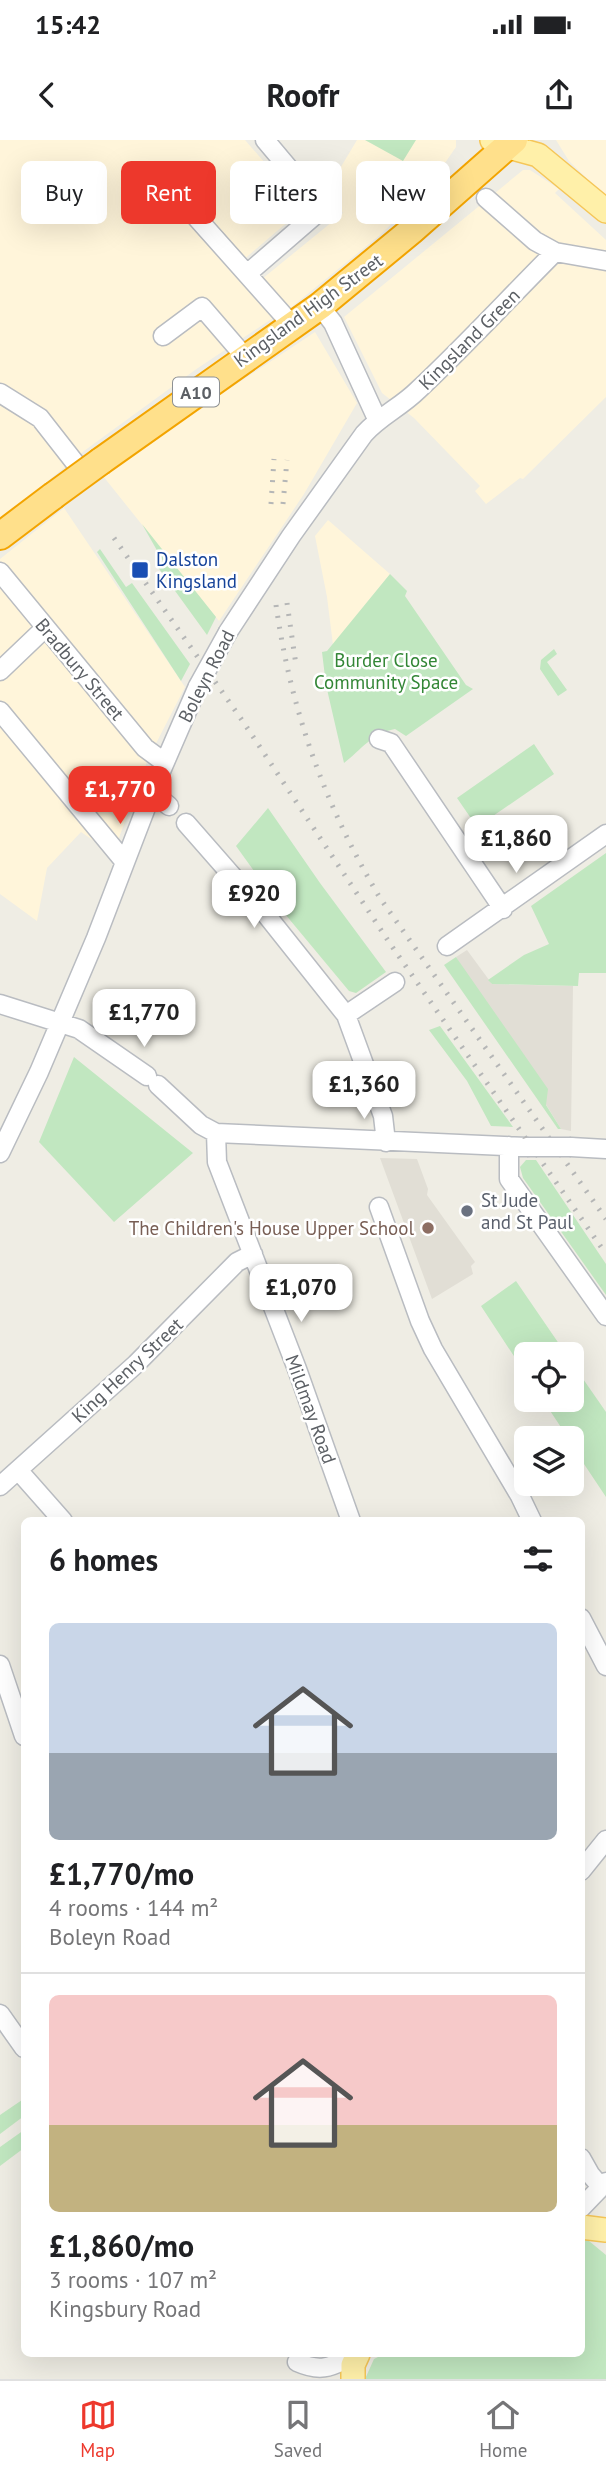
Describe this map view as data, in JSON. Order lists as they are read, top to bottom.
{
  "streets": {
    "highway": ["Kingsland High Street", "A10"],
    "street": [
      "Kingsland Green",
      "Bradbury Street",
      "Boleyn Road",
      "King Henry Street",
      "Mildmay Road"
    ]
  },
  "crossings": [
    ["Kingsland Green", "Boleyn Road"],
    ["Bradbury Street", "Boleyn Road"],
    ["King Henry Street", "Mildmay Road"]
  ],
  "parks": ["Burder Close Community Space"],
  "places": {
    "transit": ["Dalston Kingsland"],
    "other": ["St Jude and St Paul", "The Children's House Upper School"]
  },
  "page": {
    "status": "15:42",
    "header": "Roofr",
    "chip": [
      "Buy",
      "Rent",
      "Filters",
      "New"
    ],
    "price": [
      "£1,770",
      "£1,860",
      "£920",
      "£1,770",
      "£1,360",
      "£1,070"
    ],
    "heading": "6 homes",
    "list": [
      {
        "name": "£1,770/mo",
        "note": "4 rooms · 144 m² · Boleyn Road"
      },
      {
        "name": "£1,860/mo",
        "note": "3 rooms · 107 m² · Kingsbury Road"
      }
    ],
    "tabs": ["Map", "Saved", "Home"]
  }
}
